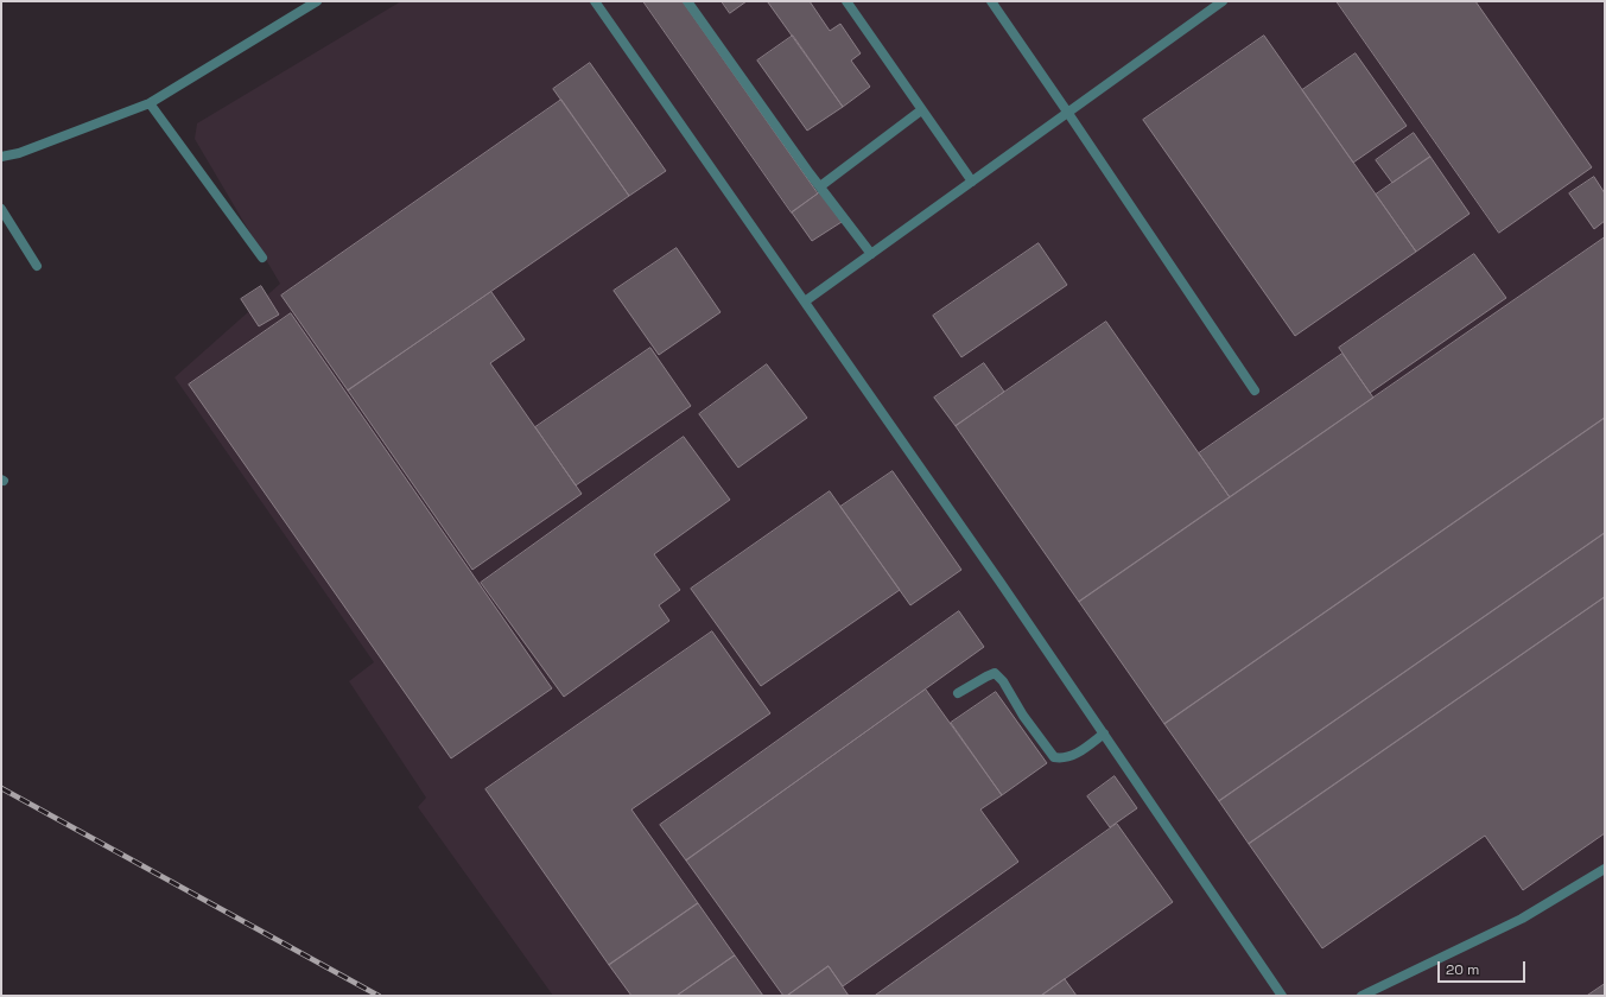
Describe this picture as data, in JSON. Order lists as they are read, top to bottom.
{
  "scale_bar": "20 m"
}
